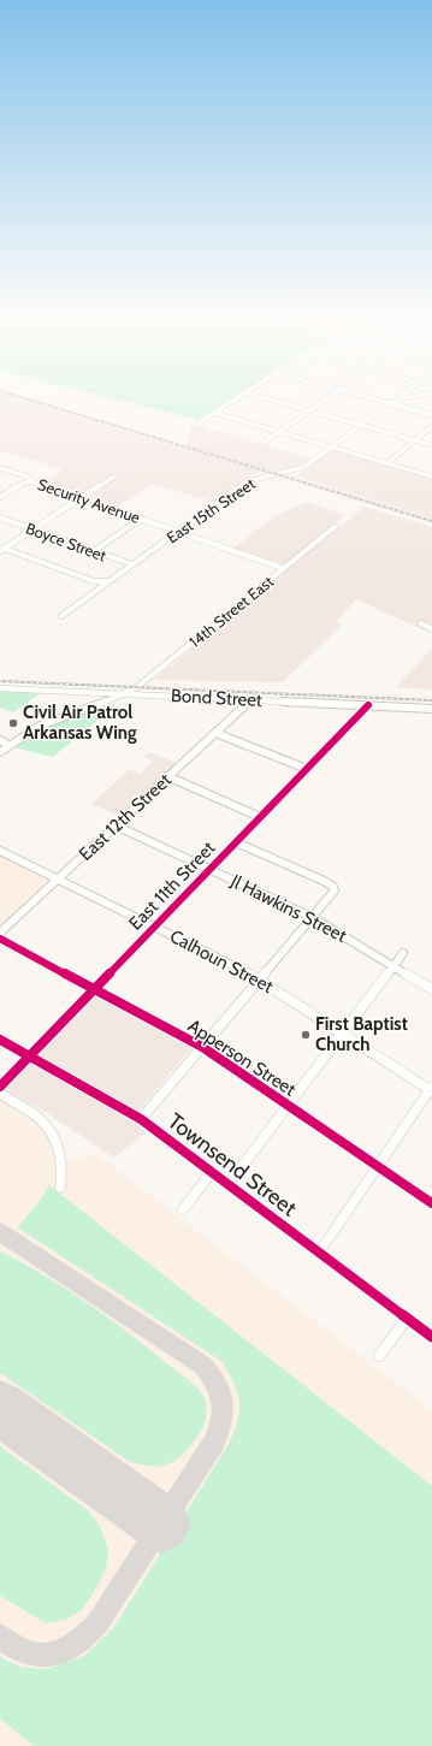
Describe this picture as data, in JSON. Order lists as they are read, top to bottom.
{
  "streets": {
    "street": [
      "Security Avenue",
      "East 15th Street",
      "Boyce Street",
      "14th Street East",
      "Bond Street",
      "East 12th Street",
      "East 11th Street",
      "Jl Hawkins Street",
      "Calhoun Street",
      "Apperson Street",
      "Townsend Street"
    ]
  },
  "crossings": [
    ["Security Avenue", "East 15th Street"],
    ["Security Avenue", "14th Street East"],
    ["East 15th Street", "Boyce Street"],
    ["14th Street East", "Bond Street"],
    ["Bond Street", "East 12th Street"],
    ["Bond Street", "East 11th Street"],
    ["East 12th Street", "Jl Hawkins Street"],
    ["East 12th Street", "Calhoun Street"],
    ["East 11th Street", "Jl Hawkins Street"],
    ["East 11th Street", "Calhoun Street"],
    ["East 11th Street", "Apperson Street"],
    ["East 11th Street", "Townsend Street"]
  ],
  "places": ["Civil Air Patrol Arkansas Wing", "First Baptist Church"]
}
